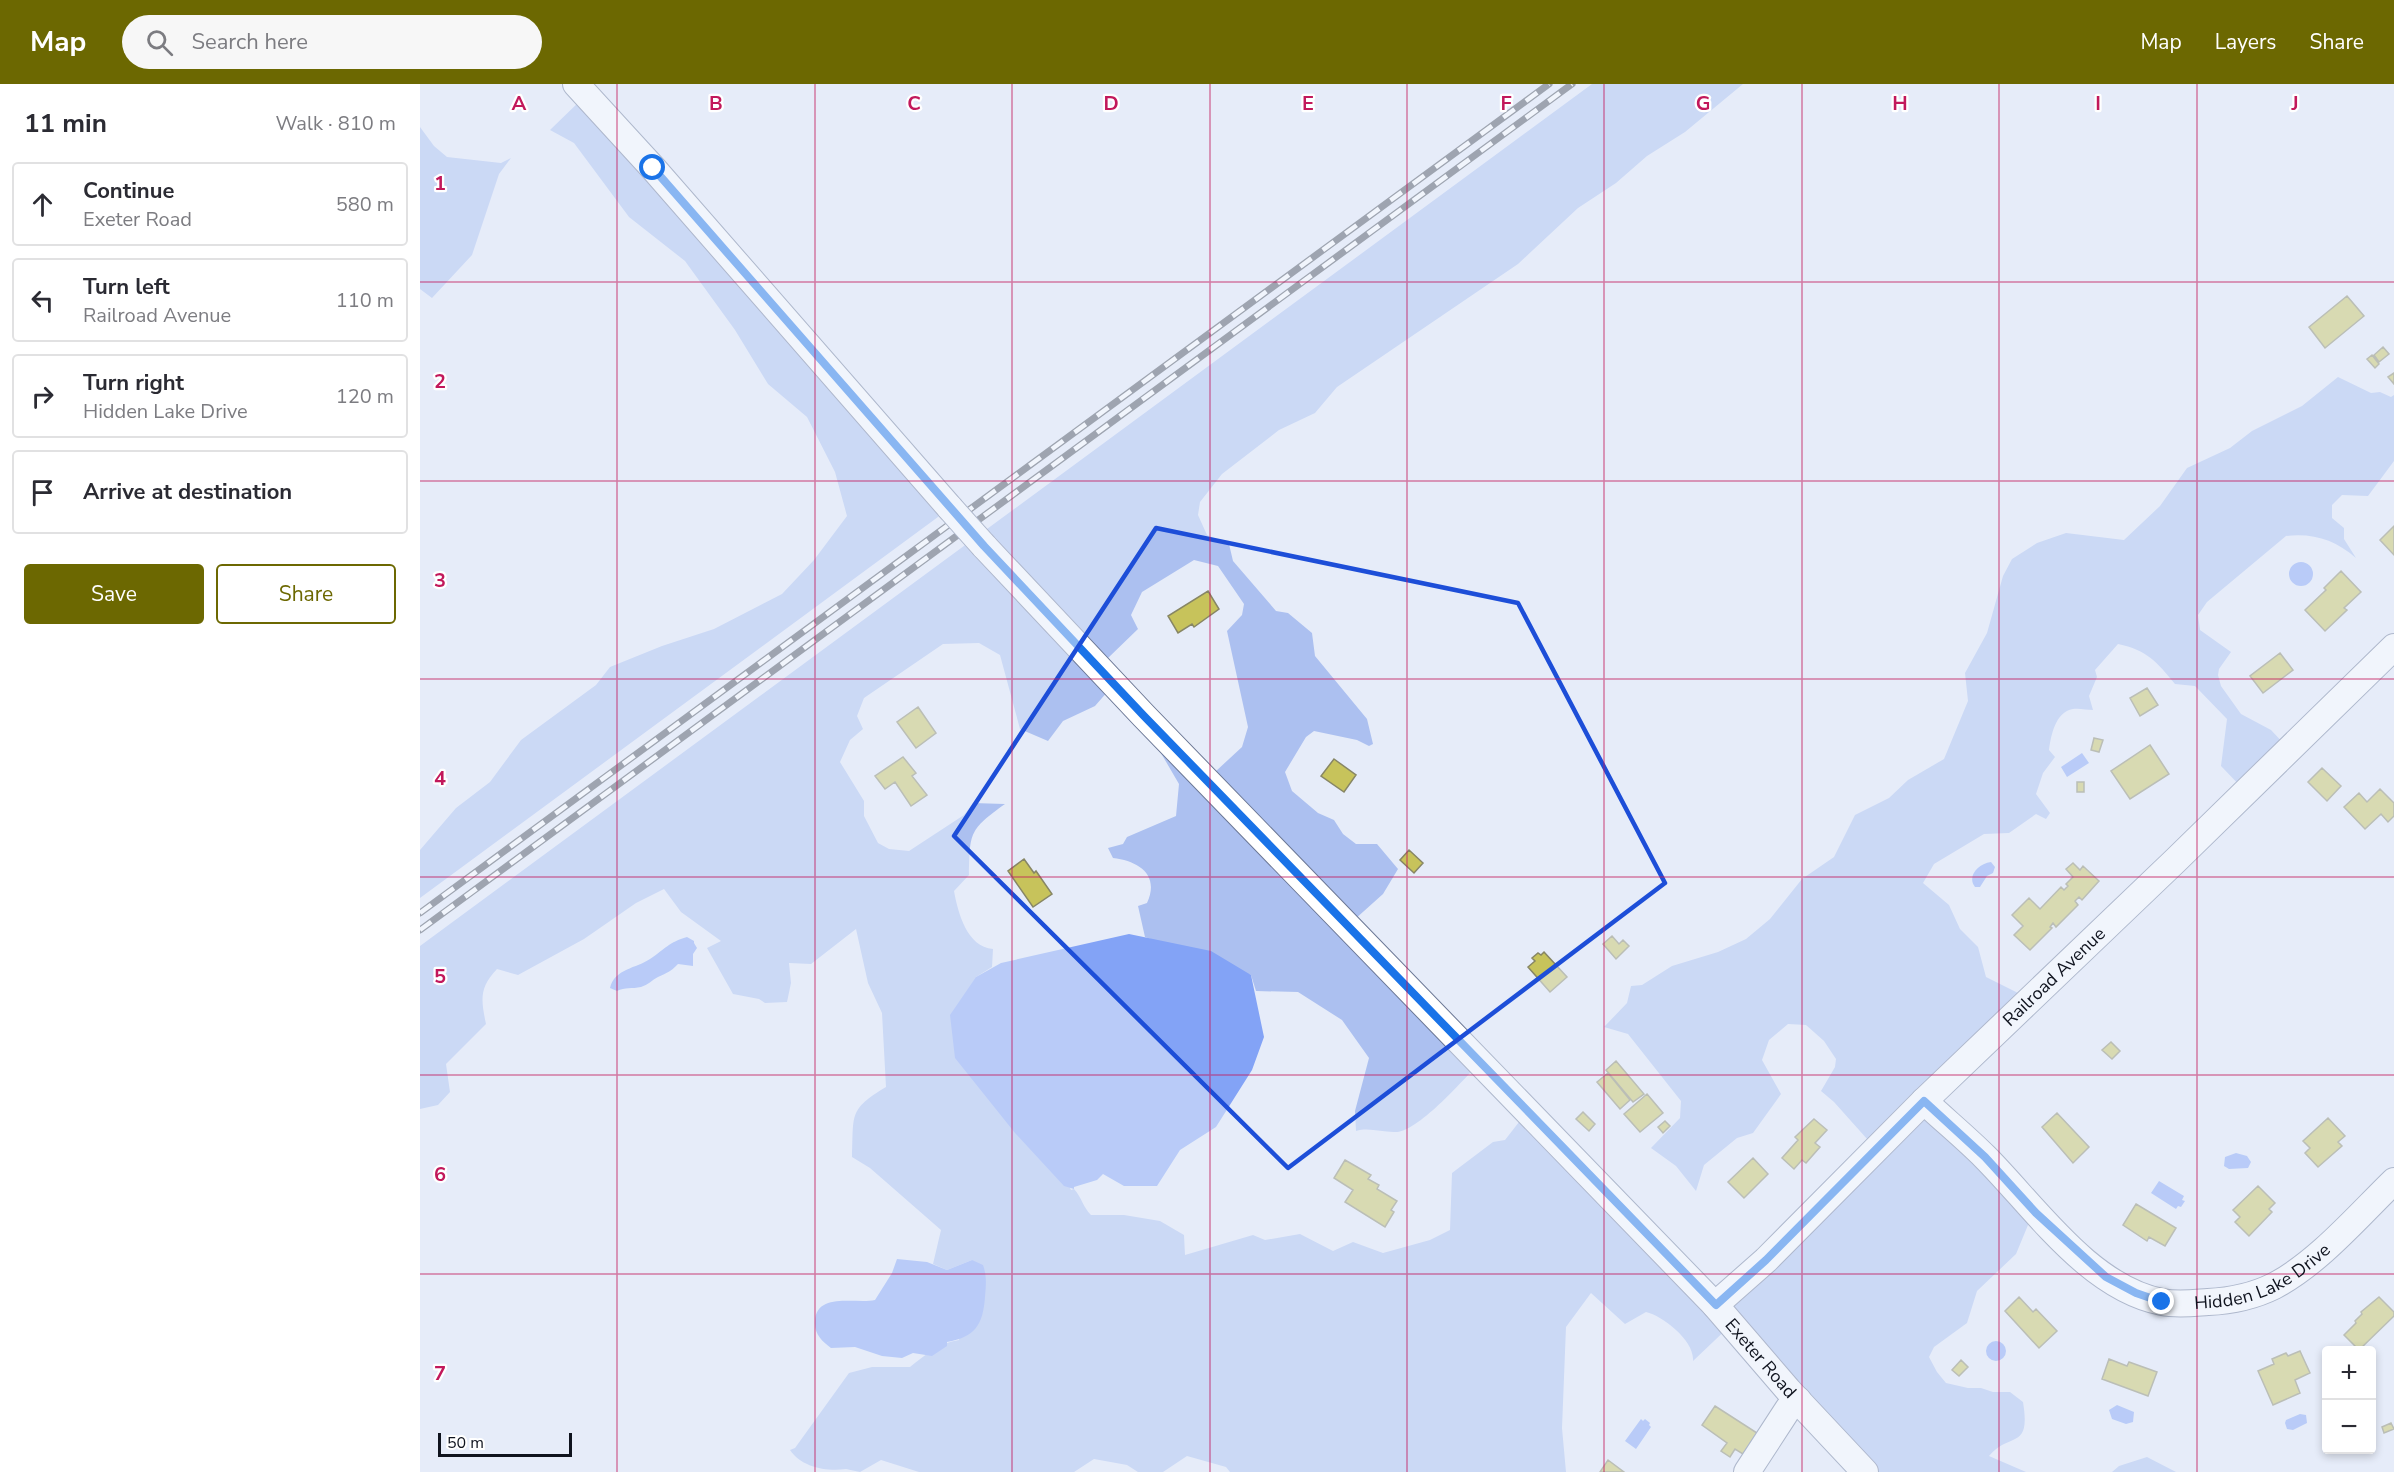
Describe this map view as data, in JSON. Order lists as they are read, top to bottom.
{
  "streets": {
    "street": ["Railroad Avenue", "Hidden Lake Drive", "Exeter Road"]
  },
  "crossings": [
    ["Railroad Avenue", "Hidden Lake Drive"],
    ["Railroad Avenue", "Exeter Road"]
  ],
  "scale_bar": "50 m",
  "page": {
    "header": "Map",
    "search": "Search here",
    "nav": ["Map", "Layers", "Share"],
    "heading": ["11 min", "Walk · 810 m"],
    "list": [
      ["Continue", "Exeter Road", "580 m"],
      ["Turn left", "Railroad Avenue", "110 m"],
      ["Turn right", "Hidden Lake Drive", "120 m"],
      "Arrive at destination"
    ],
    "buttons": ["Save", "Share"],
    "map_buttons": ["+", "−"],
    "scale": "50 m"
  },
  "grid": {
    "columns": [
      "A",
      "B",
      "C",
      "D",
      "E",
      "F",
      "G",
      "H",
      "I",
      "J"
    ],
    "rows": [
      "1",
      "2",
      "3",
      "4",
      "5",
      "6",
      "7"
    ]
  }
}
